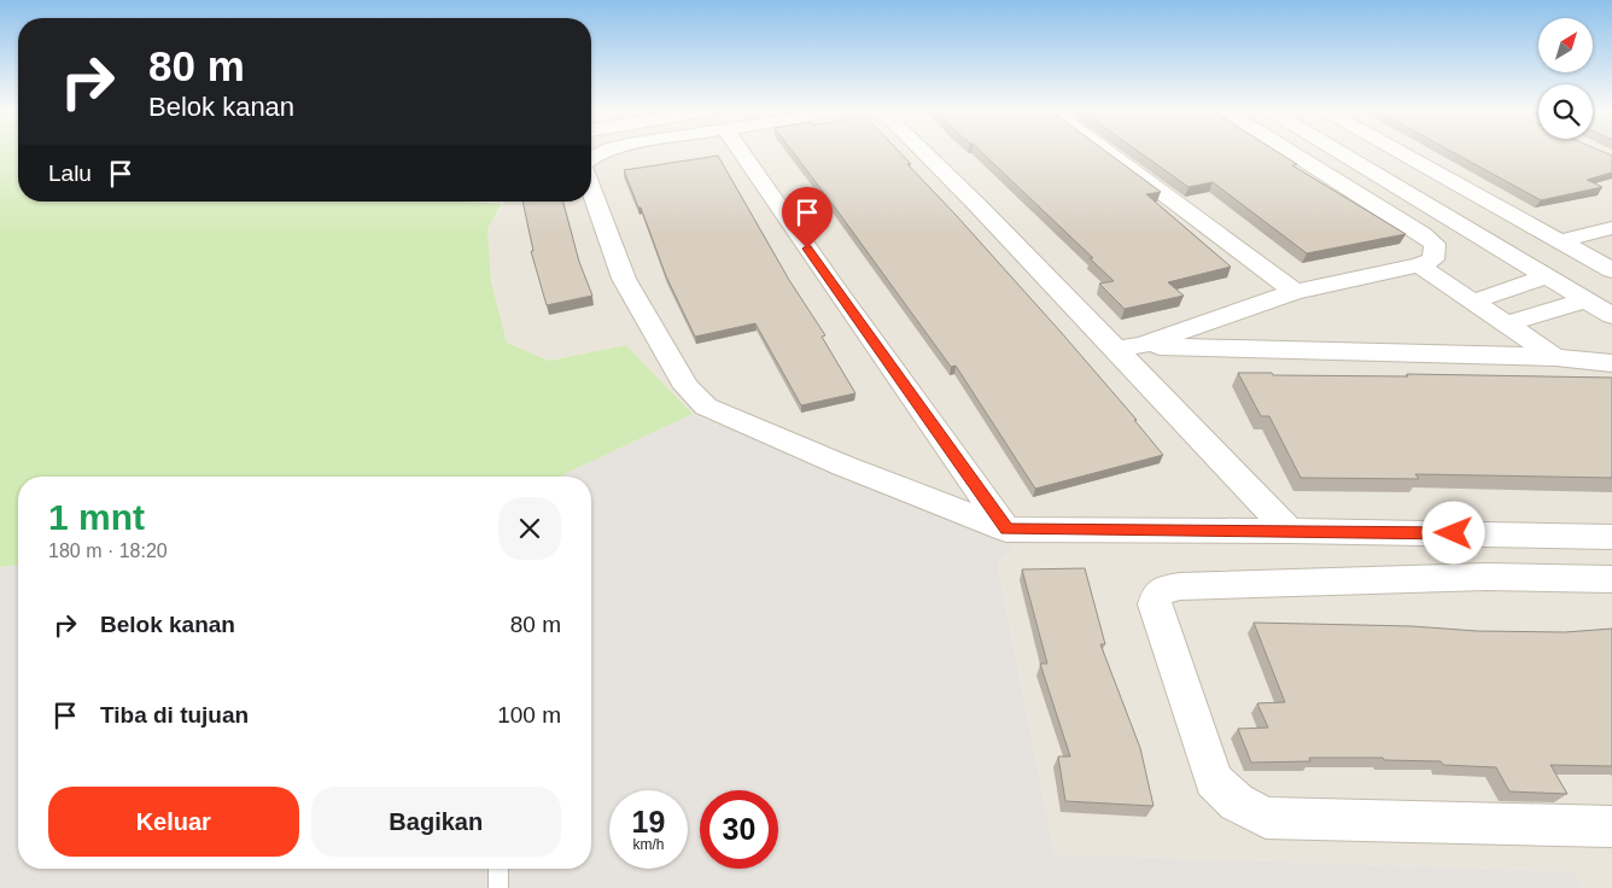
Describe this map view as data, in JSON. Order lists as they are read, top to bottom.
{
  "north": "top right",
  "page": {
    "turn": ["80 m", "Belok kanan"],
    "then": "Lalu",
    "heading": ["1 mnt", "180 m · 18:20"],
    "list": [
      {
        "name": "Belok kanan",
        "value": "80 m"
      },
      {
        "name": "Tiba di tujuan",
        "value": "100 m"
      }
    ],
    "buttons": ["Keluar", "Bagikan"],
    "speed": "19 km/h",
    "limit": "30"
  }
}
